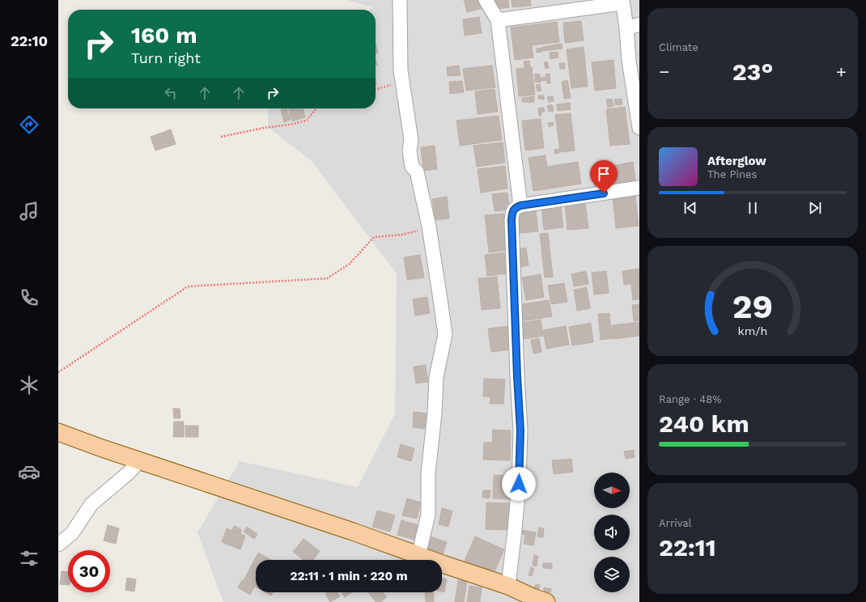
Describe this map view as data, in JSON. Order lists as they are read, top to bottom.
{
  "north": "right",
  "page": {
    "tabs": "22:10",
    "tile": [
      "Climate",
      ["Range · 48%", "240 km"],
      ["Arrival", "22:11"]
    ],
    "turn": ["160 m", "Turn right"],
    "heat": ["−", "23°", "+"],
    "song": ["Afterglow", "The Pines"],
    "limit": "30",
    "trip": "22:11 · 1 min · 220 m",
    "gauge": ["29", "km/h"]
  }
}
